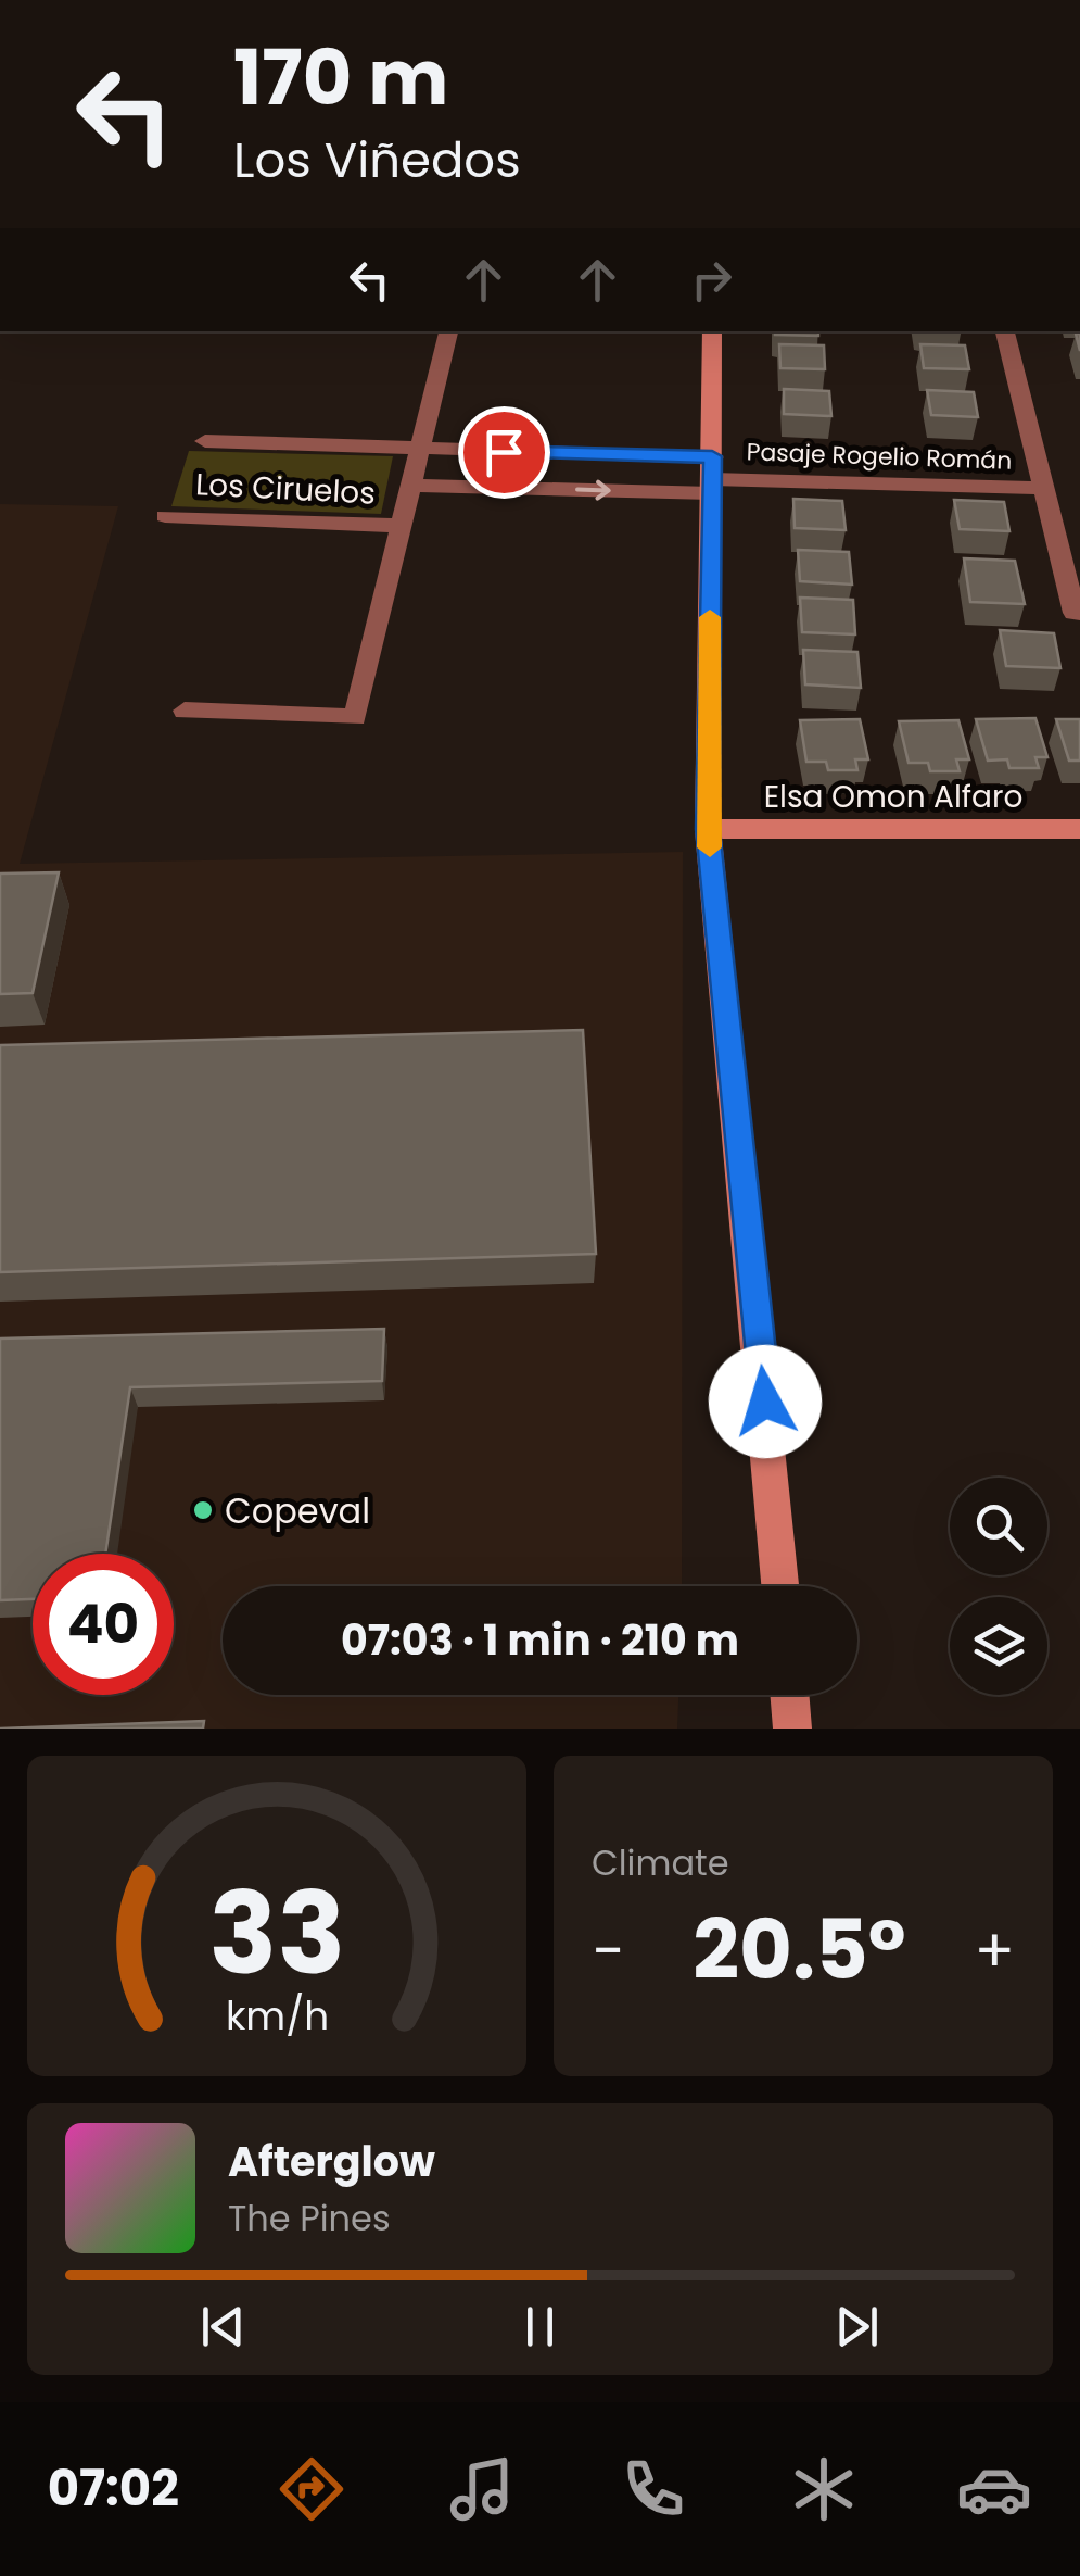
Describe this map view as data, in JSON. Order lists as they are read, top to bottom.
{
  "streets": {
    "street": ["Pasaje Rogelio Román", "Los Ciruelos", "Elsa Omon Alfaro"]
  },
  "places": ["Copeval"],
  "page": {
    "turn": ["170 m", "Los Viñedos"],
    "limit": "40",
    "trip": "07:03 · 1 min · 210 m",
    "tile": "Climate",
    "heat": ["−", "20.5°", "+"],
    "song": ["Afterglow", "The Pines"],
    "tabs": "07:02",
    "gauge": ["33", "km/h"]
  }
}
